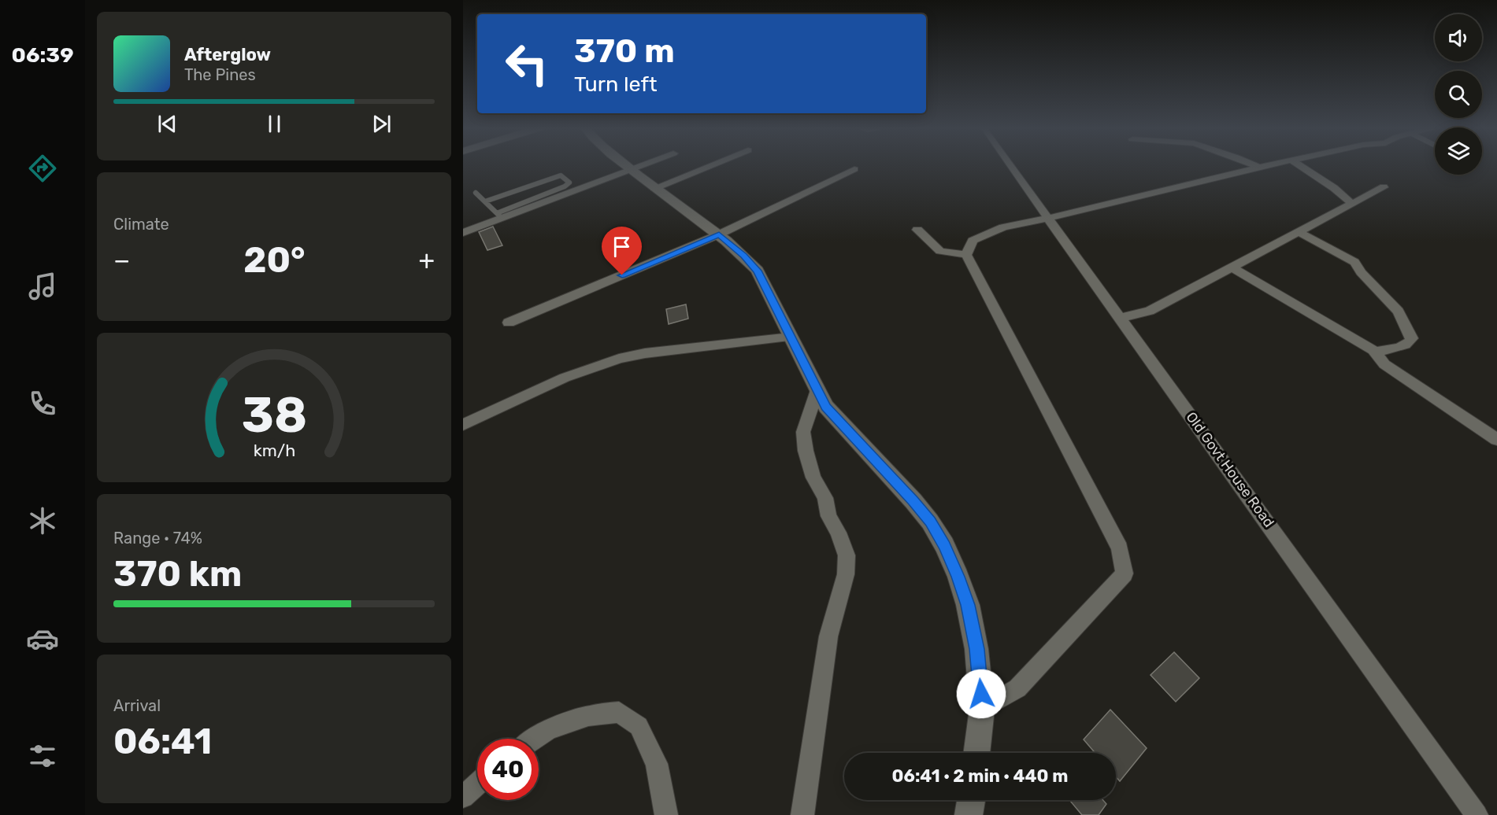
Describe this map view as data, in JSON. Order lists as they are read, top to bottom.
{
  "streets": {
    "street": ["Old Govt House Road"]
  },
  "page": {
    "tabs": "06:39",
    "turn": ["370 m", "Turn left"],
    "song": ["Afterglow", "The Pines"],
    "tile": [
      "Climate",
      ["Range · 74%", "370 km"],
      ["Arrival", "06:41"]
    ],
    "heat": ["−", "20°", "+"],
    "limit": "40",
    "trip": "06:41 · 2 min · 440 m",
    "gauge": ["38", "km/h"]
  }
}
